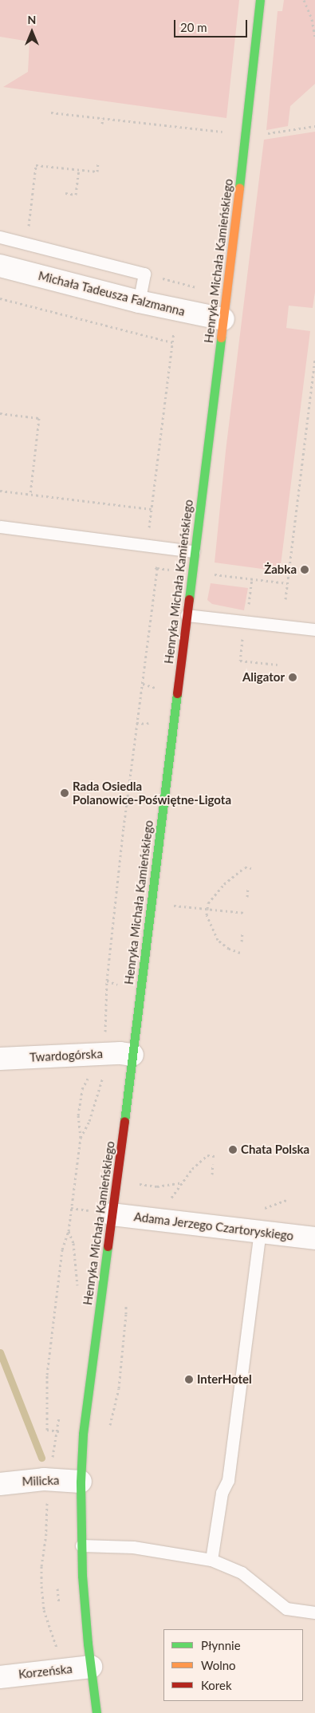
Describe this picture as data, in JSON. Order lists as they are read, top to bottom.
{
  "streets": {
    "street": [
      "Henryka Michała Kamieńskiego",
      "Michała Tadeusza Falzmanna",
      "Twardogórska",
      "Adama Jerzego Czartoryskiego",
      "Milicka",
      "Korzeńska"
    ]
  },
  "crossings": [
    ["Henryka Michała Kamieńskiego", "Michała Tadeusza Falzmanna"],
    ["Henryka Michała Kamieńskiego", "Twardogórska"],
    ["Henryka Michała Kamieńskiego", "Adama Jerzego Czartoryskiego"],
    ["Henryka Michała Kamieńskiego", "Milicka"],
    ["Henryka Michała Kamieńskiego", "Korzeńska"]
  ],
  "places": [
    "Żabka",
    "Aligator",
    "Rada Osiedla Polanowice-Poświętne-Ligota",
    "Chata Polska",
    "InterHotel"
  ],
  "legend": ["Płynnie", "Wolno", "Korek"],
  "scale_bar": "20 m",
  "north": "top"
}
